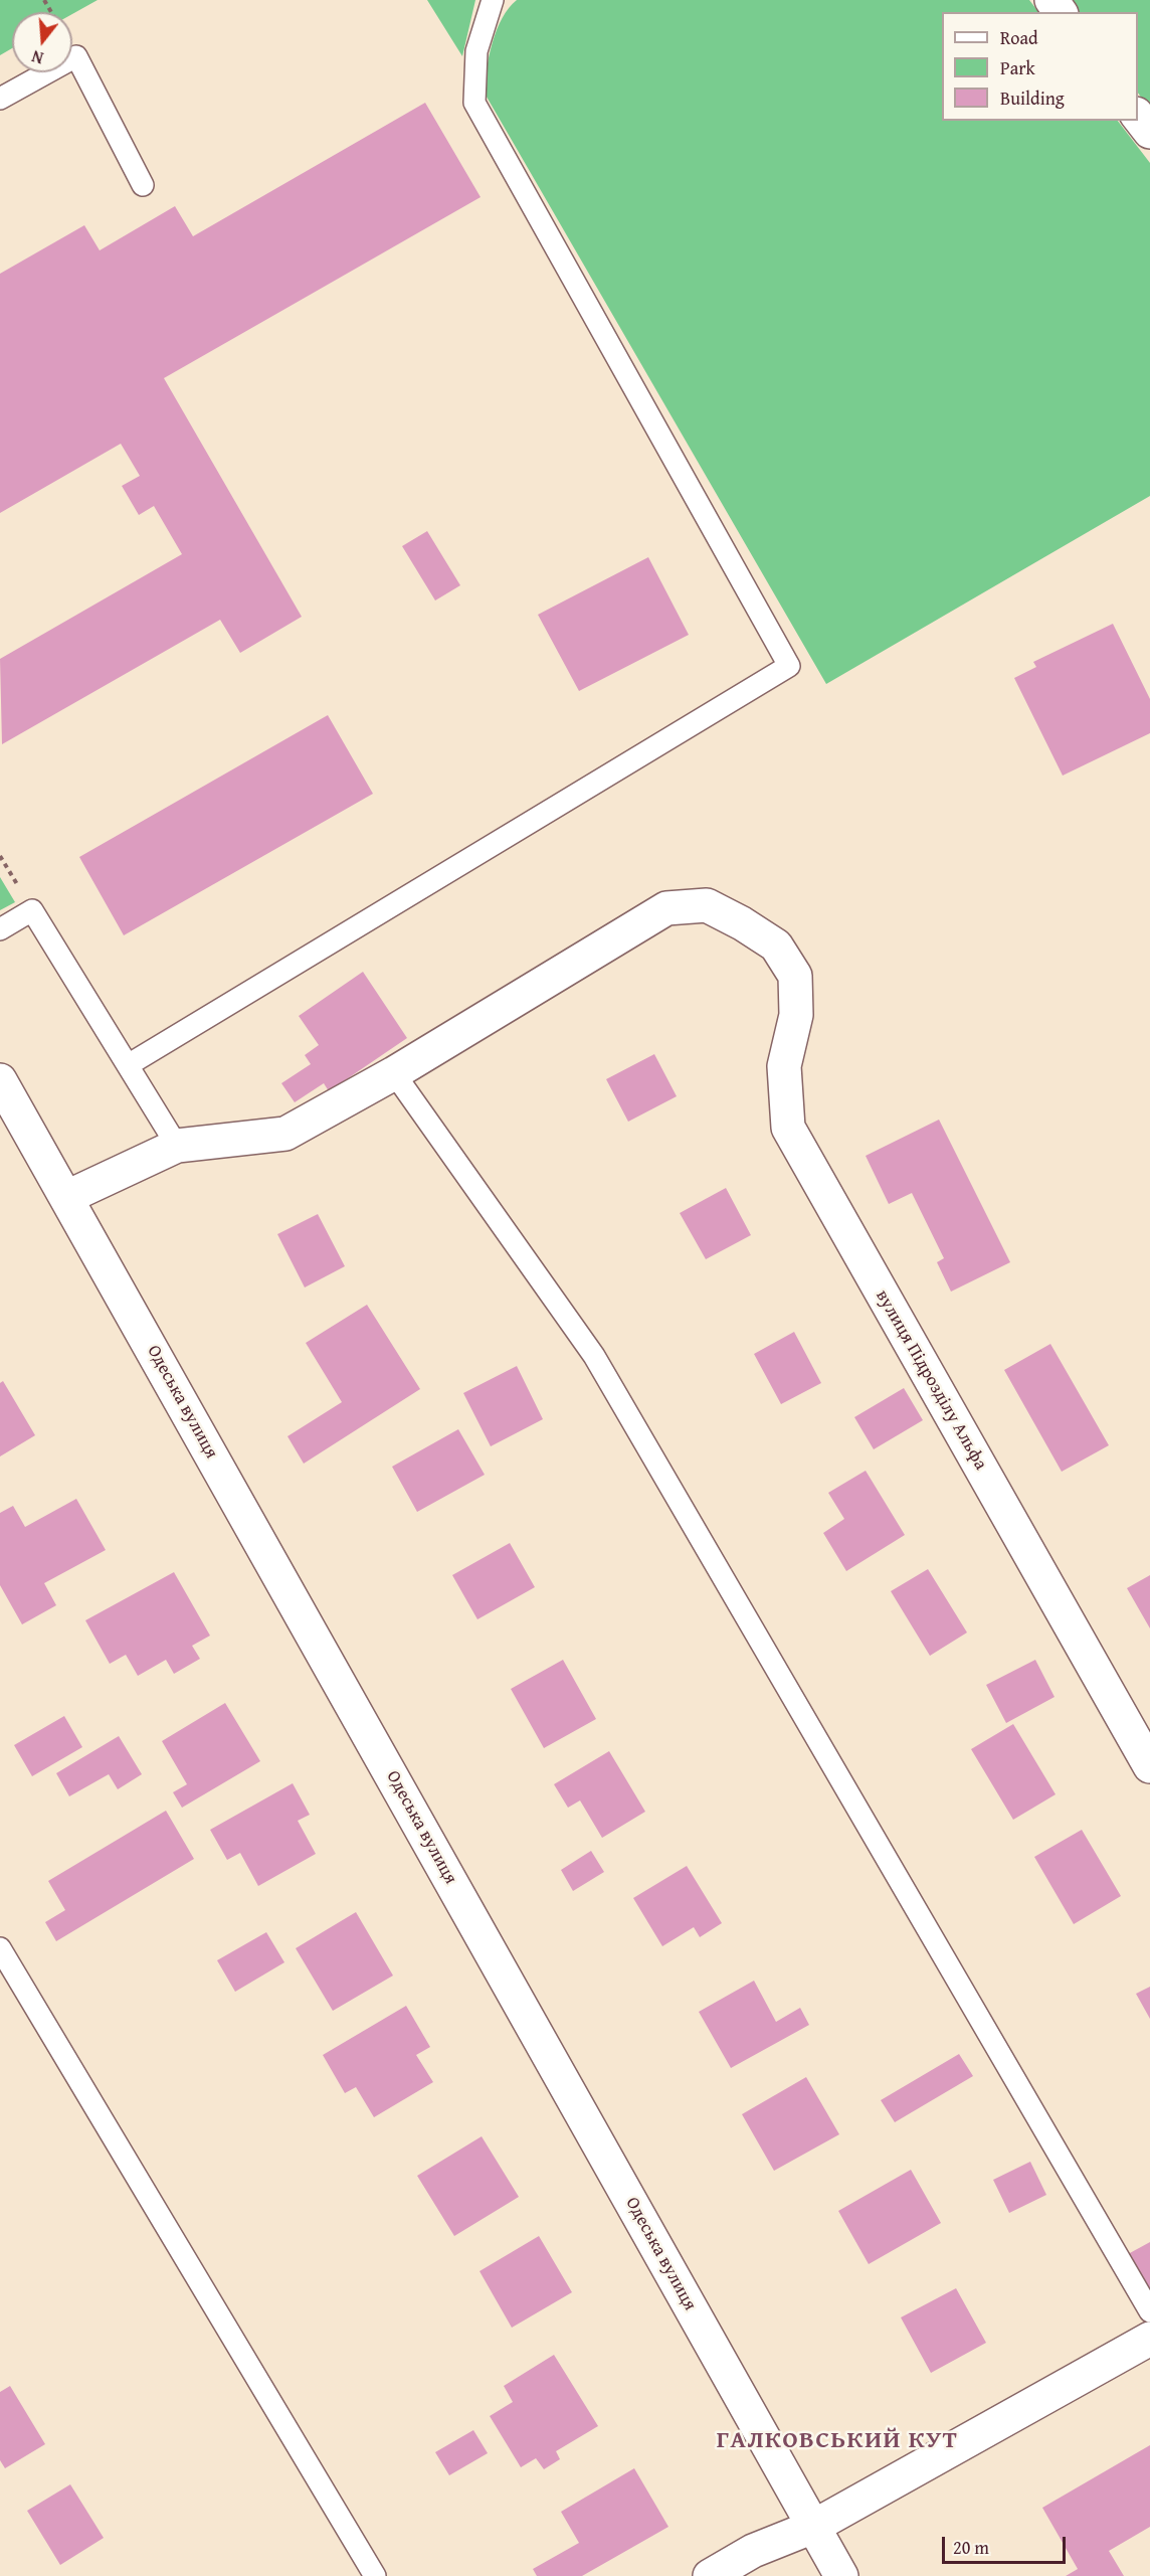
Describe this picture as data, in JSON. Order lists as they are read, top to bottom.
{
  "streets": {
    "street": ["вулиця Підрозділу Альфа", "Одеська вулиця"]
  },
  "districts": ["ГАЛКОВСЬКИЙ КУТ"],
  "legend": ["Road", "Park", "Building"],
  "scale_bar": "20 m",
  "north": "bottom"
}
